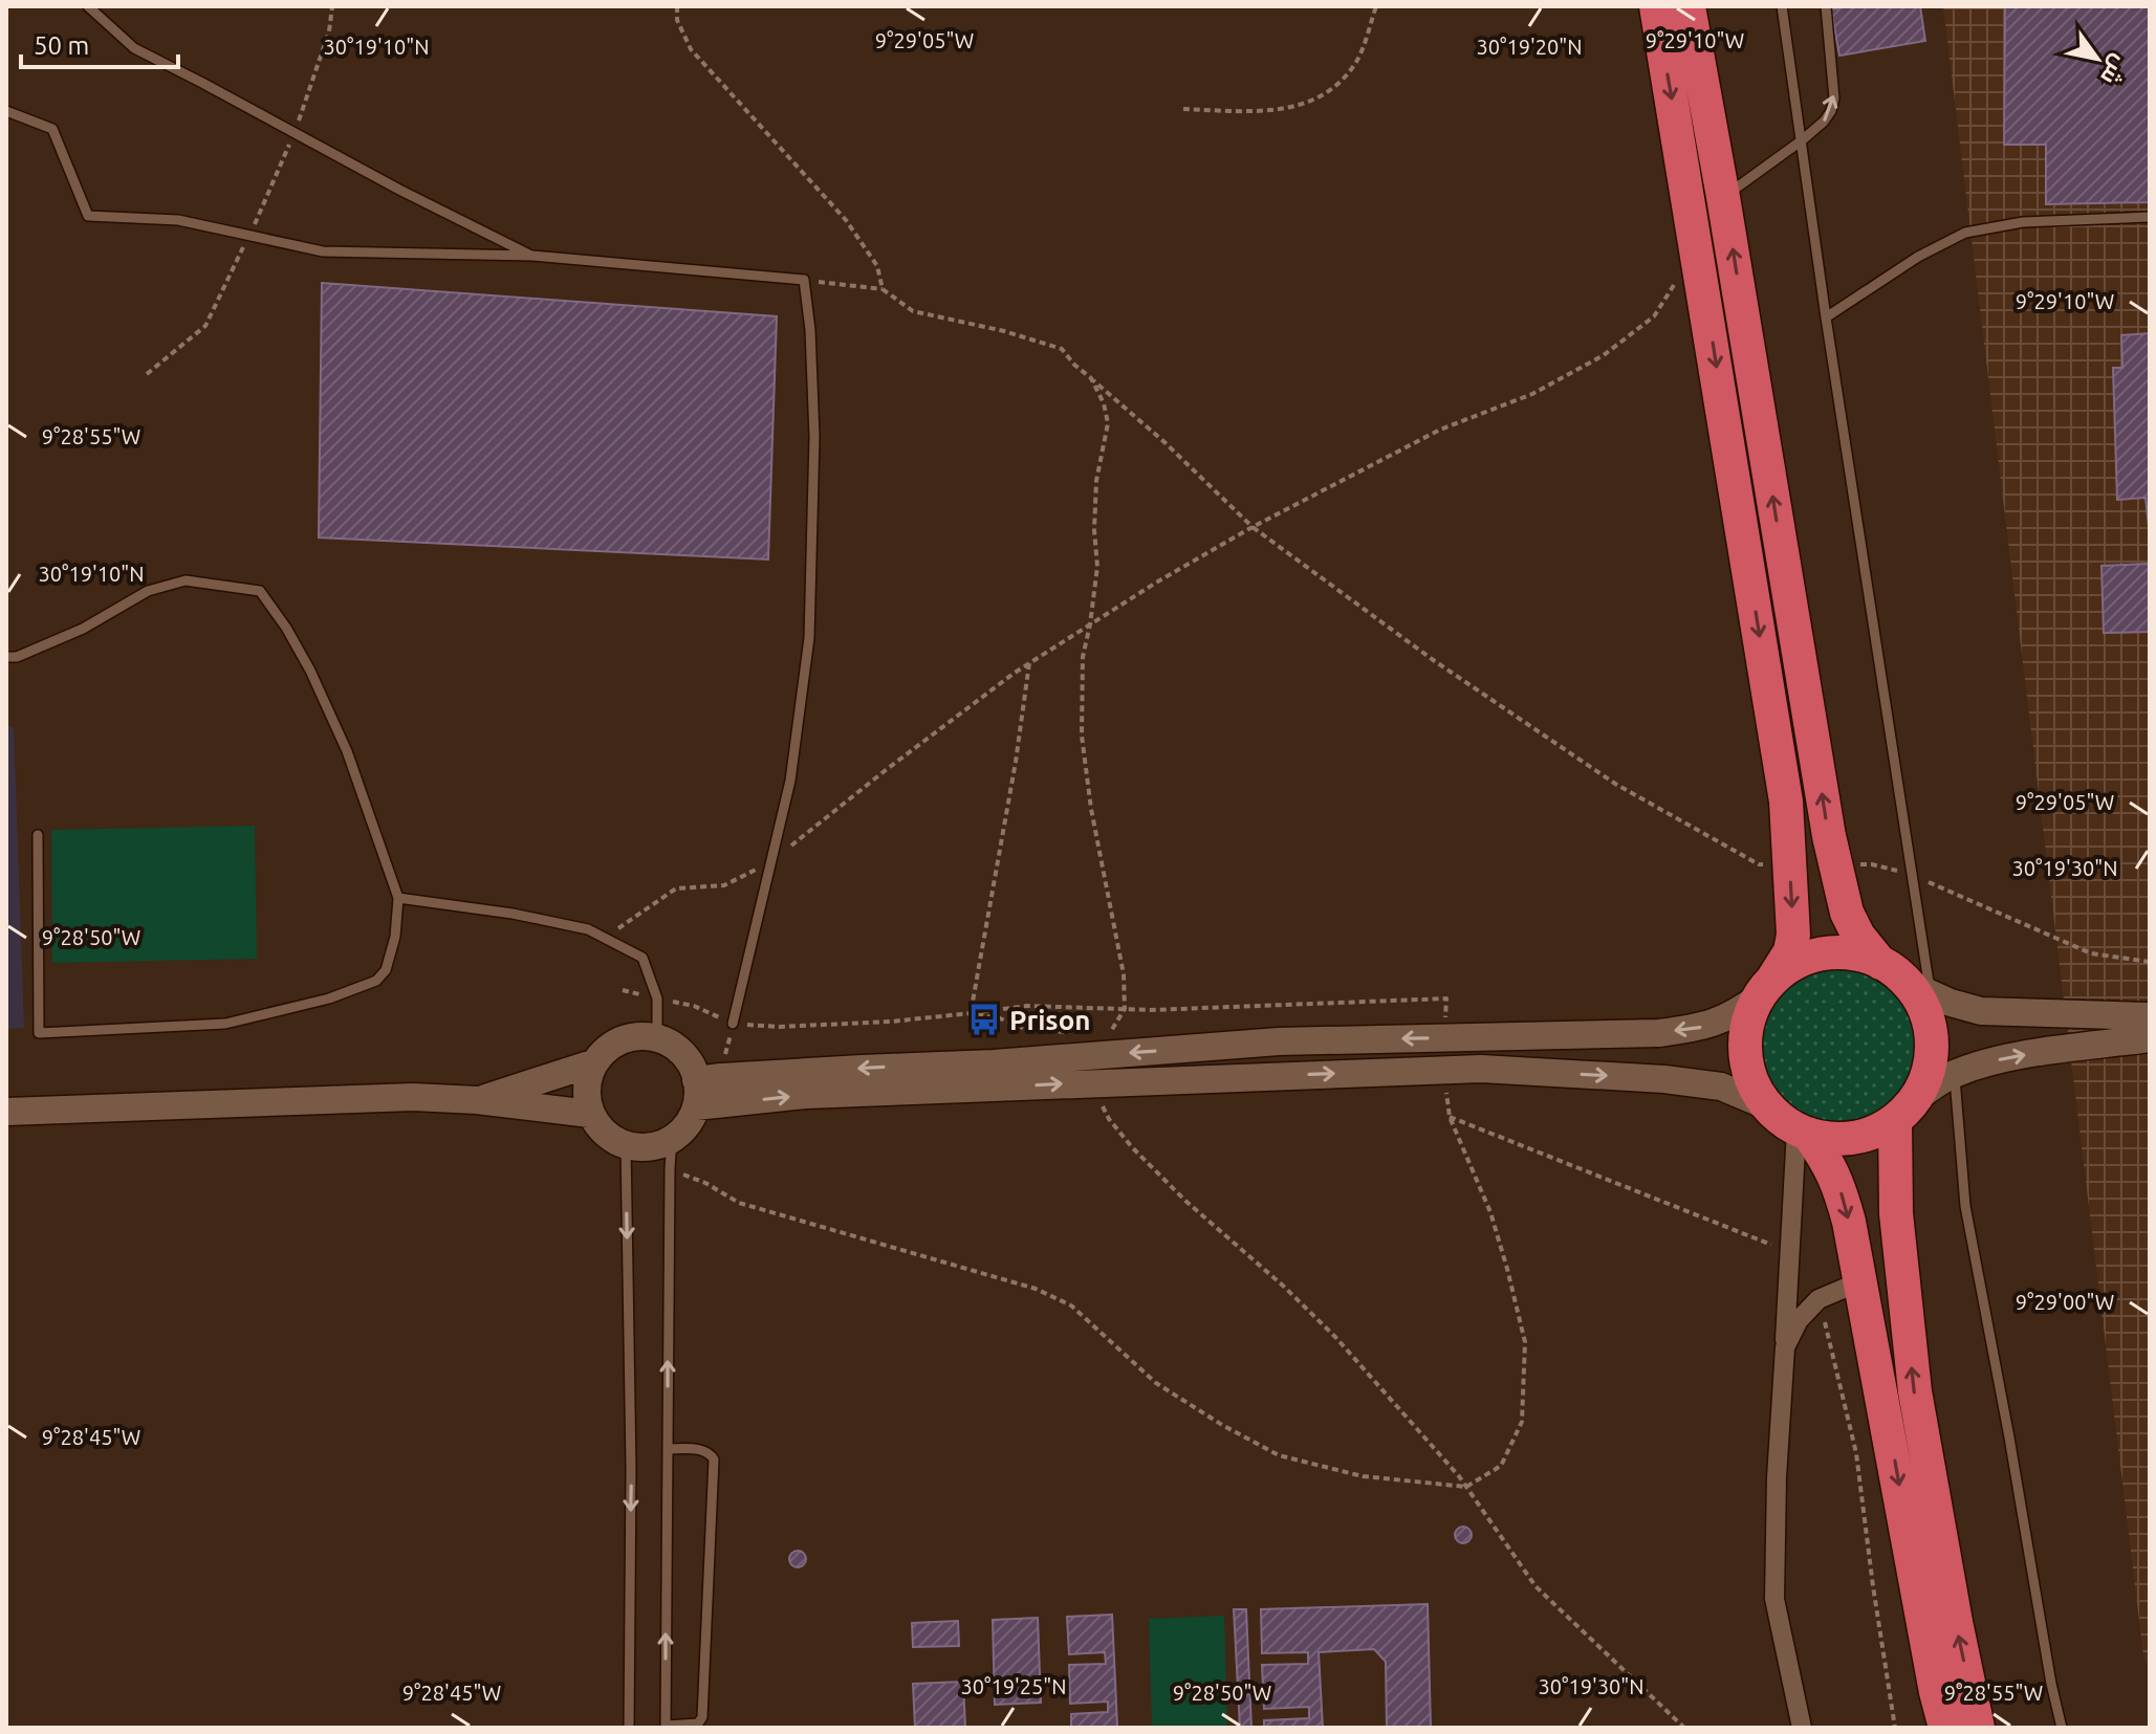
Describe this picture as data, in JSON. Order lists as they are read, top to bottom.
{
  "places": {
    "bus stop": ["Prison"]
  },
  "scale_bar": "50 m",
  "north": "bottom right",
  "coordinates": [
    "9°29'05\"W",
    "9°29'10\"W",
    "30°19'10\"N",
    "30°19'20\"N",
    "9°28'55\"W",
    "30°19'30\"N",
    "9°28'50\"W",
    "9°29'00\"W",
    "9°28'45\"W",
    "30°19'25\"N"
  ]
}
